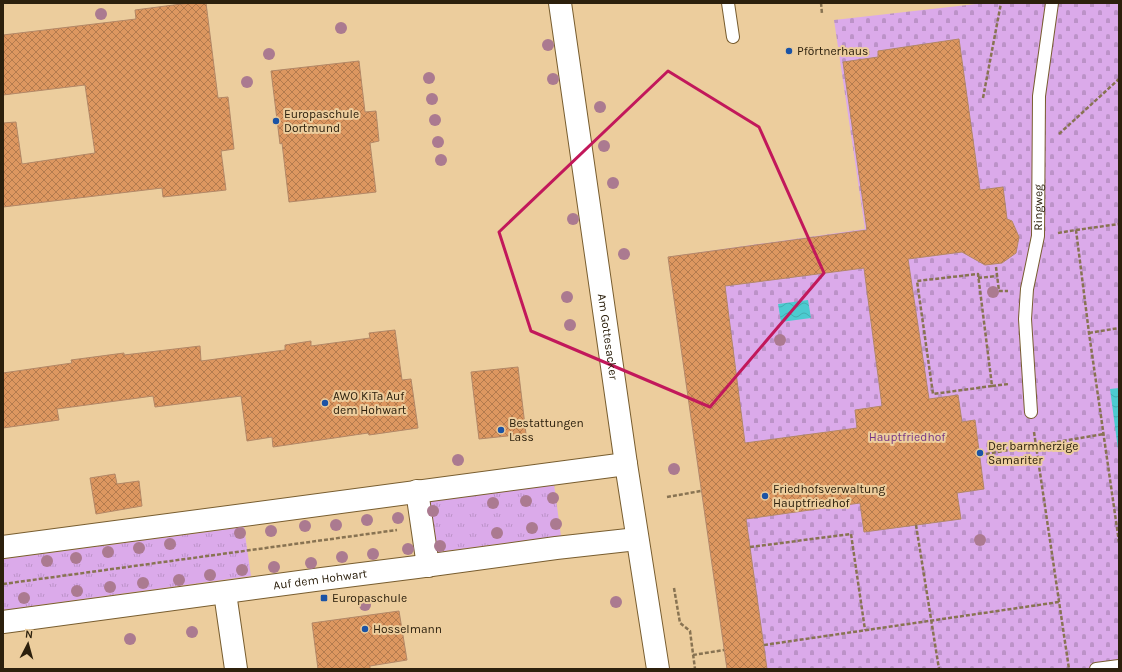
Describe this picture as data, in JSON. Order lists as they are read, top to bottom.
{
  "streets": {
    "street": ["Am Gottesacker", "Auf dem Hohwart"],
    "lane": ["Ringweg"]
  },
  "crossings": [
    ["Am Gottesacker", "Auf dem Hohwart"]
  ],
  "parks": ["Hauptfriedhof"],
  "places": {
    "other": [
      "Pförtnerhaus",
      "Europaschule Dortmund",
      "AWO KiTa Auf dem Hohwart",
      "Bestattungen Lass",
      "Der barmherzige Samariter",
      "Friedhofsverwaltung Hauptfriedhof",
      "Hosselmann"
    ],
    "transit": ["Europaschule"]
  },
  "north": "top"
}
